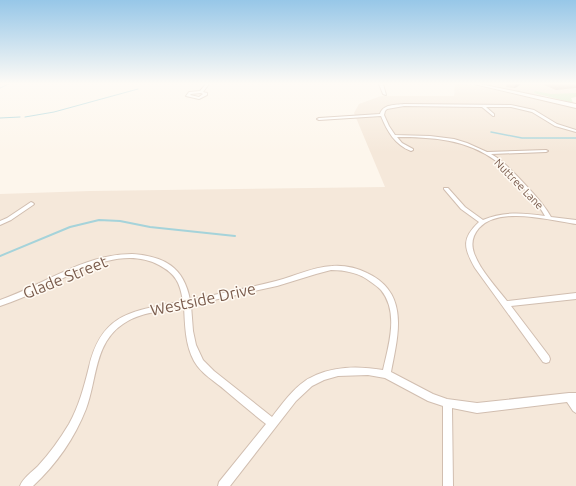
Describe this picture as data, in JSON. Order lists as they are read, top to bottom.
{
  "streets": {
    "street": ["Nuttree Lane", "Glade Street", "Westside Drive"]
  },
  "crossings": [
    ["Glade Street", "Westside Drive"]
  ]
}
